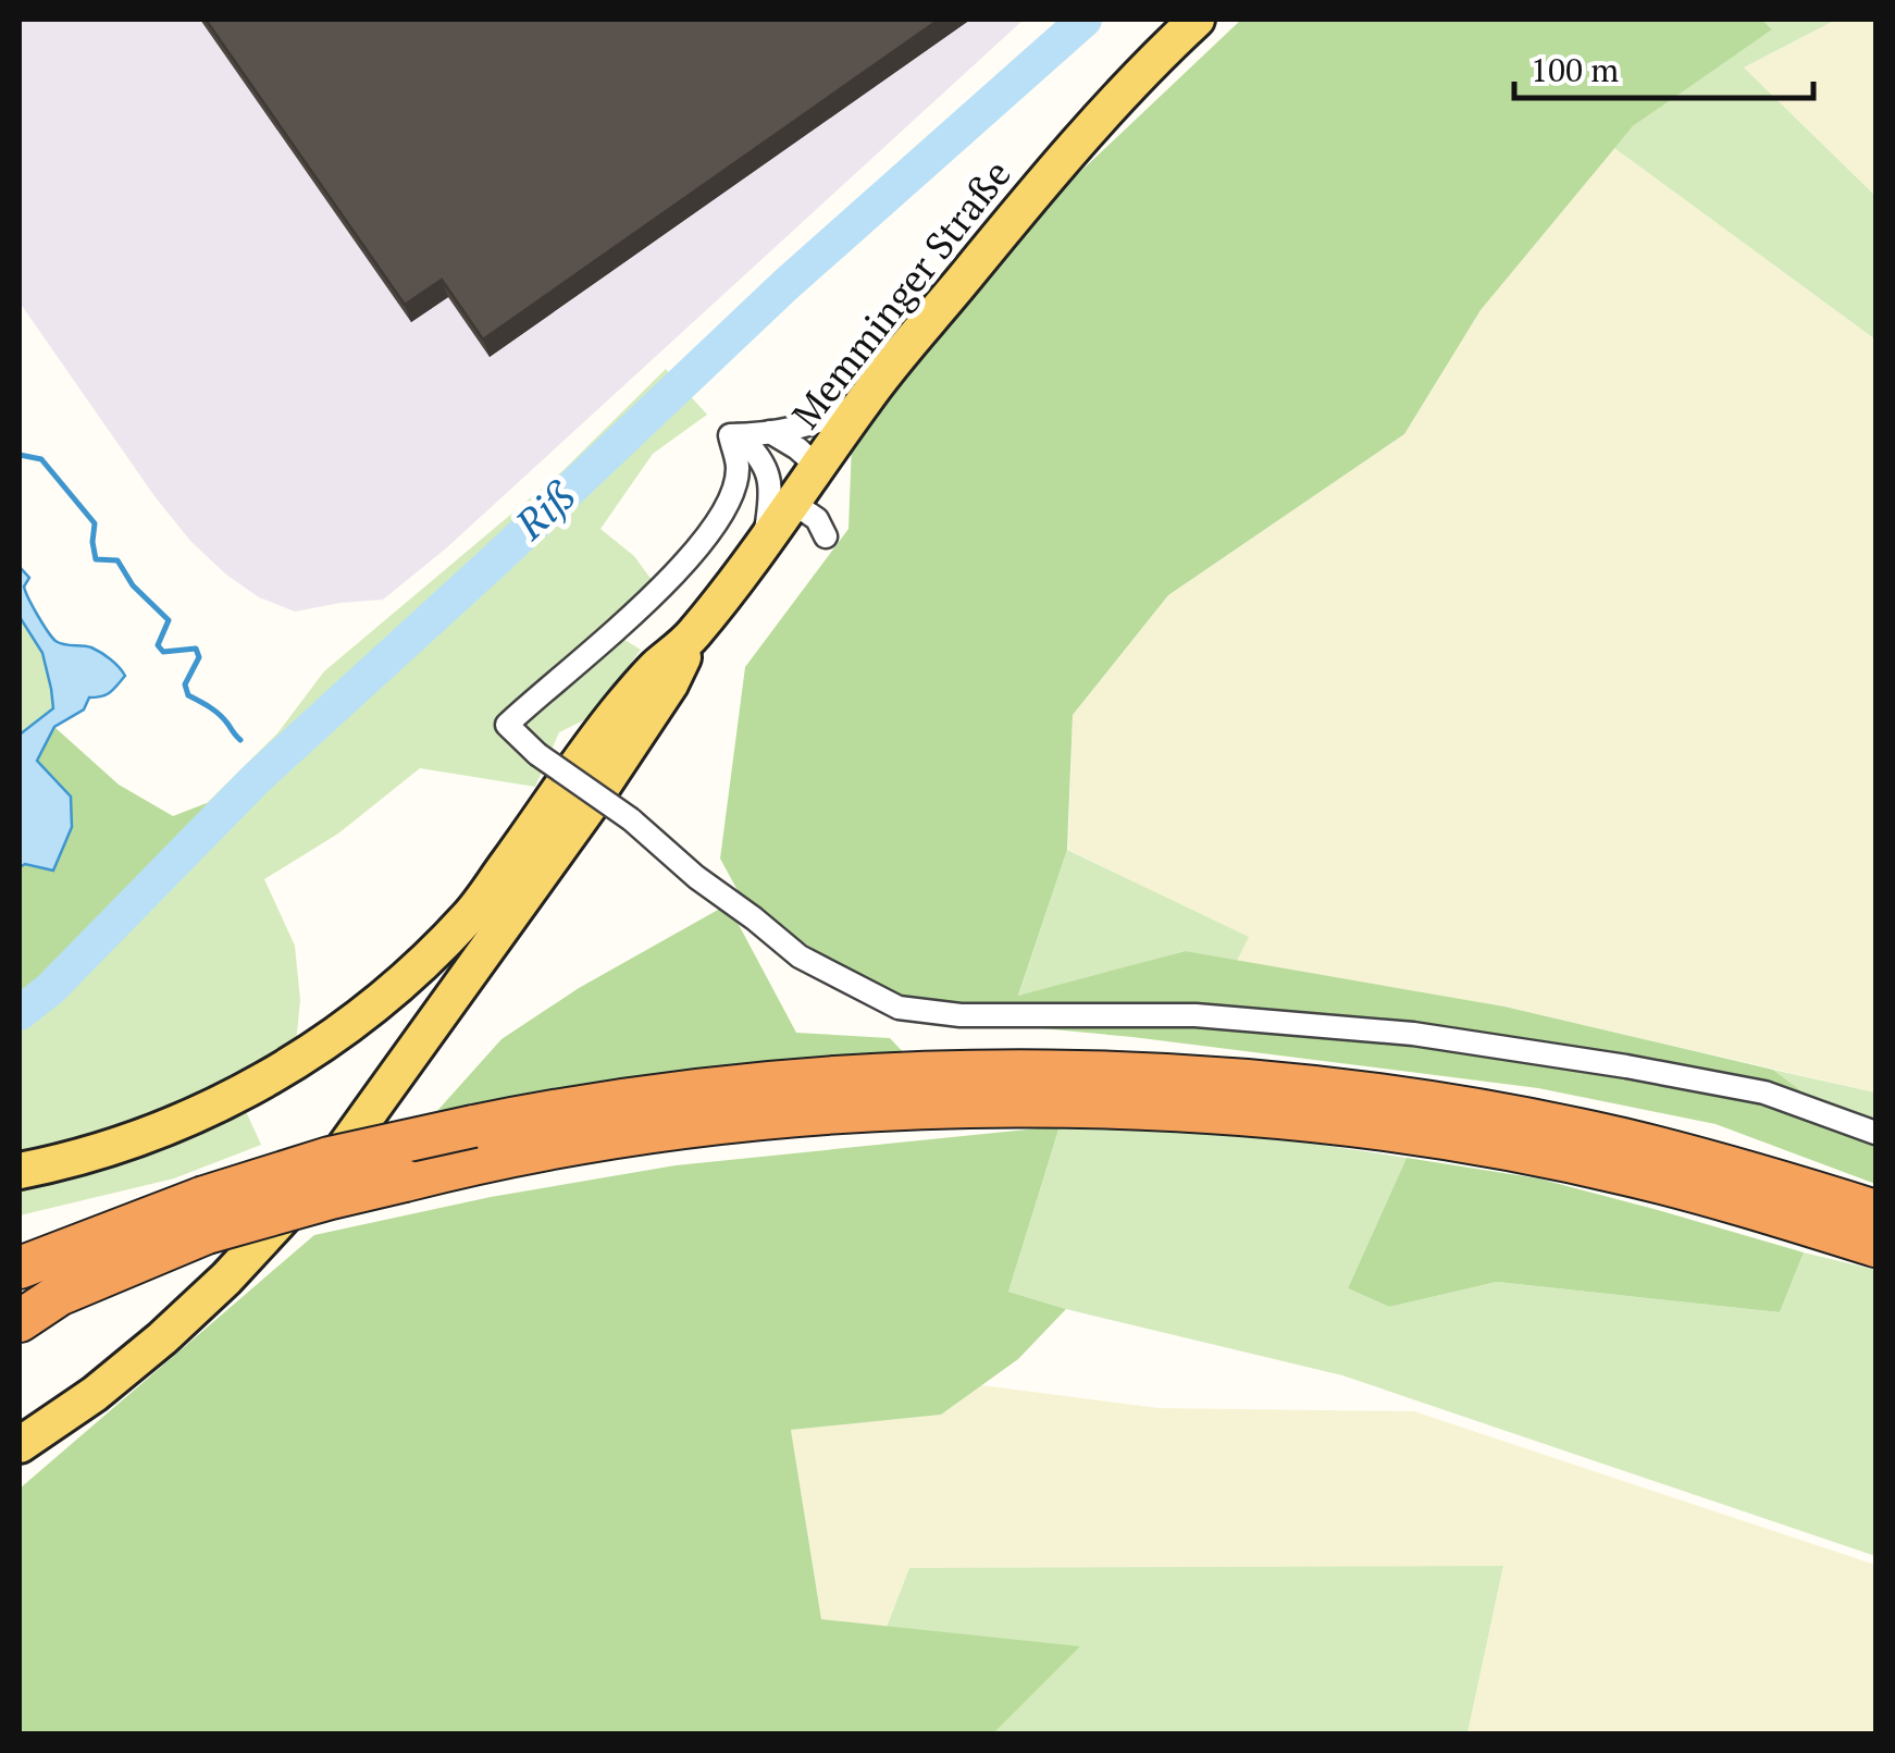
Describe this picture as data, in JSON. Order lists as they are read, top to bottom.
{
  "streets": {
    "main road": ["Memminger Straße"]
  },
  "water": ["Riß"],
  "scale_bar": "100 m"
}
